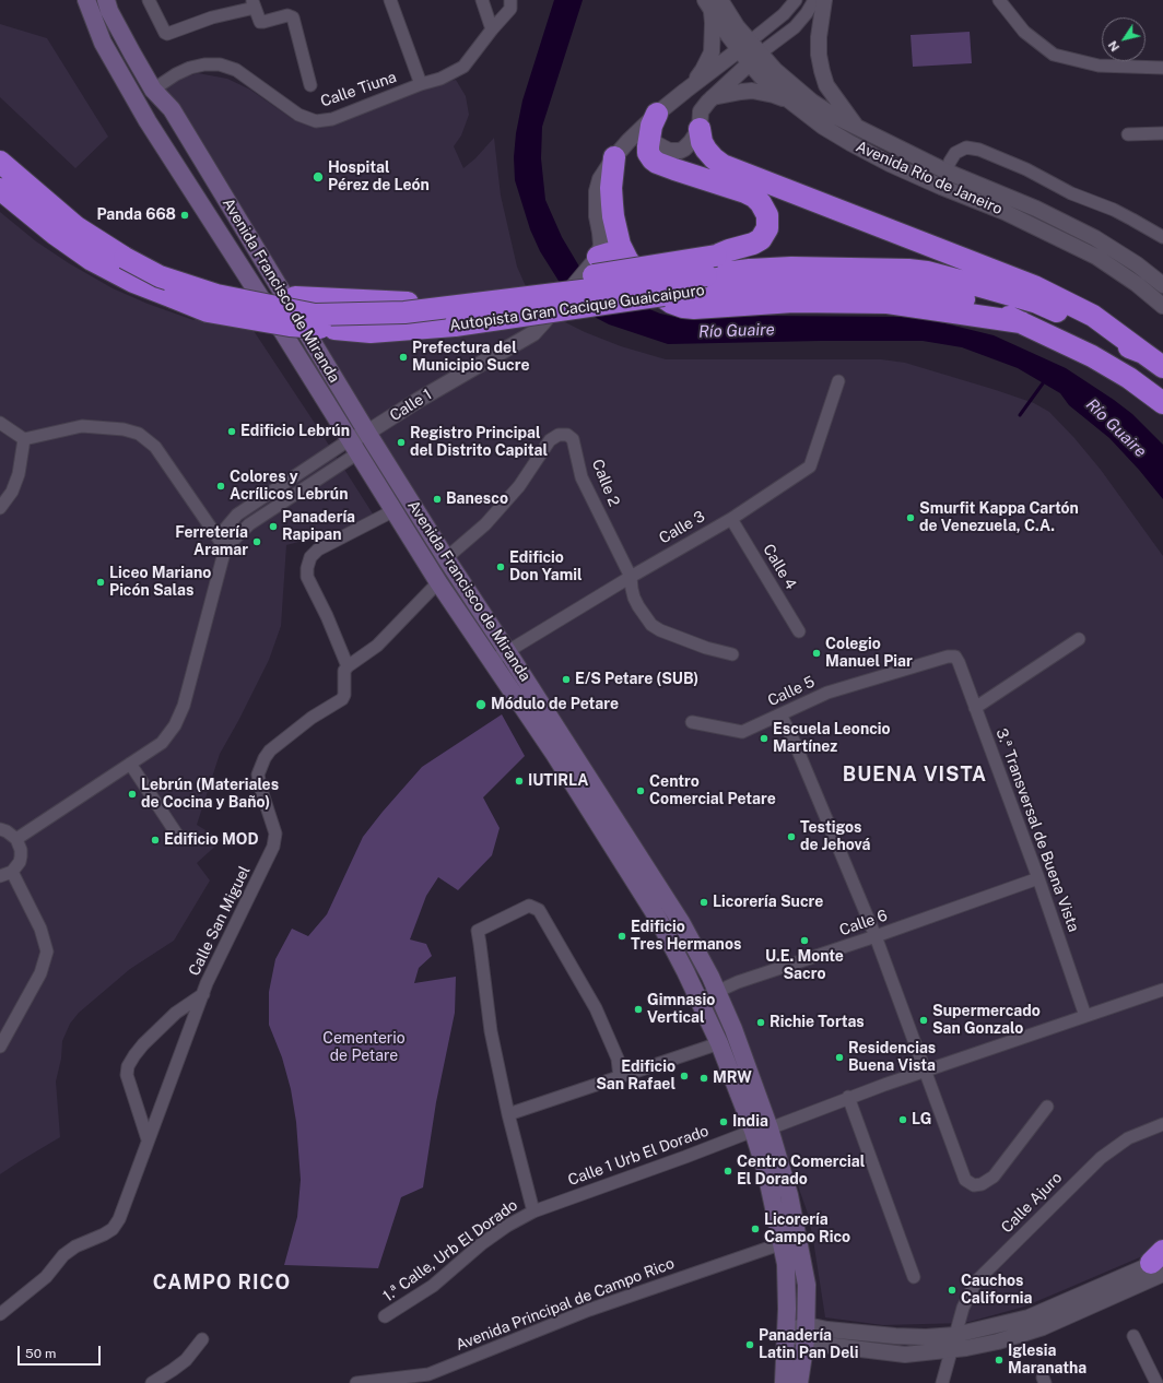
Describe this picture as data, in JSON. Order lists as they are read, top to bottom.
{
  "streets": {
    "highway": ["Autopista Gran Cacique Guaicaipuro"],
    "main road": ["Avenida Francisco de Miranda"],
    "street": [
      "Calle Tiuna",
      "Avenida Río de Janeiro",
      "Calle 1",
      "Calle 2",
      "Calle 3",
      "Calle 4",
      "Calle 5",
      "3.ª Transversal de Buena Vista",
      "Calle San Miguel",
      "Calle 6",
      "Calle 1 Urb El Dorado",
      "Calle Ajuro",
      "1.ª Calle, Urb El Dorado",
      "Avenida Principal de Campo Rico"
    ]
  },
  "crossings": [
    ["Calle Tiuna", "Avenida Francisco de Miranda"],
    ["Avenida Francisco de Miranda", "Calle 1"],
    ["Avenida Francisco de Miranda", "Calle 2"],
    ["Avenida Francisco de Miranda", "Calle 3"],
    ["Avenida Francisco de Miranda", "Calle 6"],
    ["Avenida Francisco de Miranda", "Calle 1 Urb El Dorado"],
    ["Avenida Francisco de Miranda", "Avenida Principal de Campo Rico"],
    ["Calle 2", "Calle 3"],
    ["Calle 3", "Calle 4"],
    ["Calle 5", "3.ª Transversal de Buena Vista"],
    ["3.ª Transversal de Buena Vista", "Calle 6"],
    ["3.ª Transversal de Buena Vista", "Calle 1 Urb El Dorado"],
    ["Calle 1 Urb El Dorado", "1.ª Calle, Urb El Dorado"]
  ],
  "districts": ["BUENA VISTA", "CAMPO RICO"],
  "water": ["Río Guaire"],
  "parks": ["Cementerio de Petare"],
  "places": [
    "Hospital Pérez de León",
    "Panda 668",
    "Prefectura del Municipio Sucre",
    "Edificio Lebrún",
    "Registro Principal del Distrito Capital",
    "Colores y Acrílicos Lebrún",
    "Banesco",
    "Smurfit Kappa Cartón de Venezuela, C.A.",
    "Panadería Rapipan",
    "Ferretería Aramar",
    "Edificio Don Yamil",
    "Liceo Mariano Picón Salas",
    "Colegio Manuel Piar",
    "E/S Petare (SUB)",
    "Módulo de Petare",
    "Escuela Leoncio Martínez",
    "IUTIRLA",
    "Centro Comercial Petare",
    "Lebrún (Materiales de Cocina y Baño)",
    "Testigos de Jehová",
    "Edificio MOD",
    "Licorería Sucre",
    "Edificio Tres Hermanos",
    "U.E. Monte Sacro",
    "Gimnasio Vertical",
    "Supermercado San Gonzalo",
    "Richie Tortas",
    "Residencias Buena Vista",
    "Edificio San Rafael",
    "MRW",
    "LG",
    "India",
    "Centro Comercial El Dorado",
    "Licorería Campo Rico",
    "Cauchos California",
    "Panadería Latin Pan Deli",
    "Iglesia Maranatha"
  ],
  "scale_bar": "50 m",
  "north": "bottom left"
}
